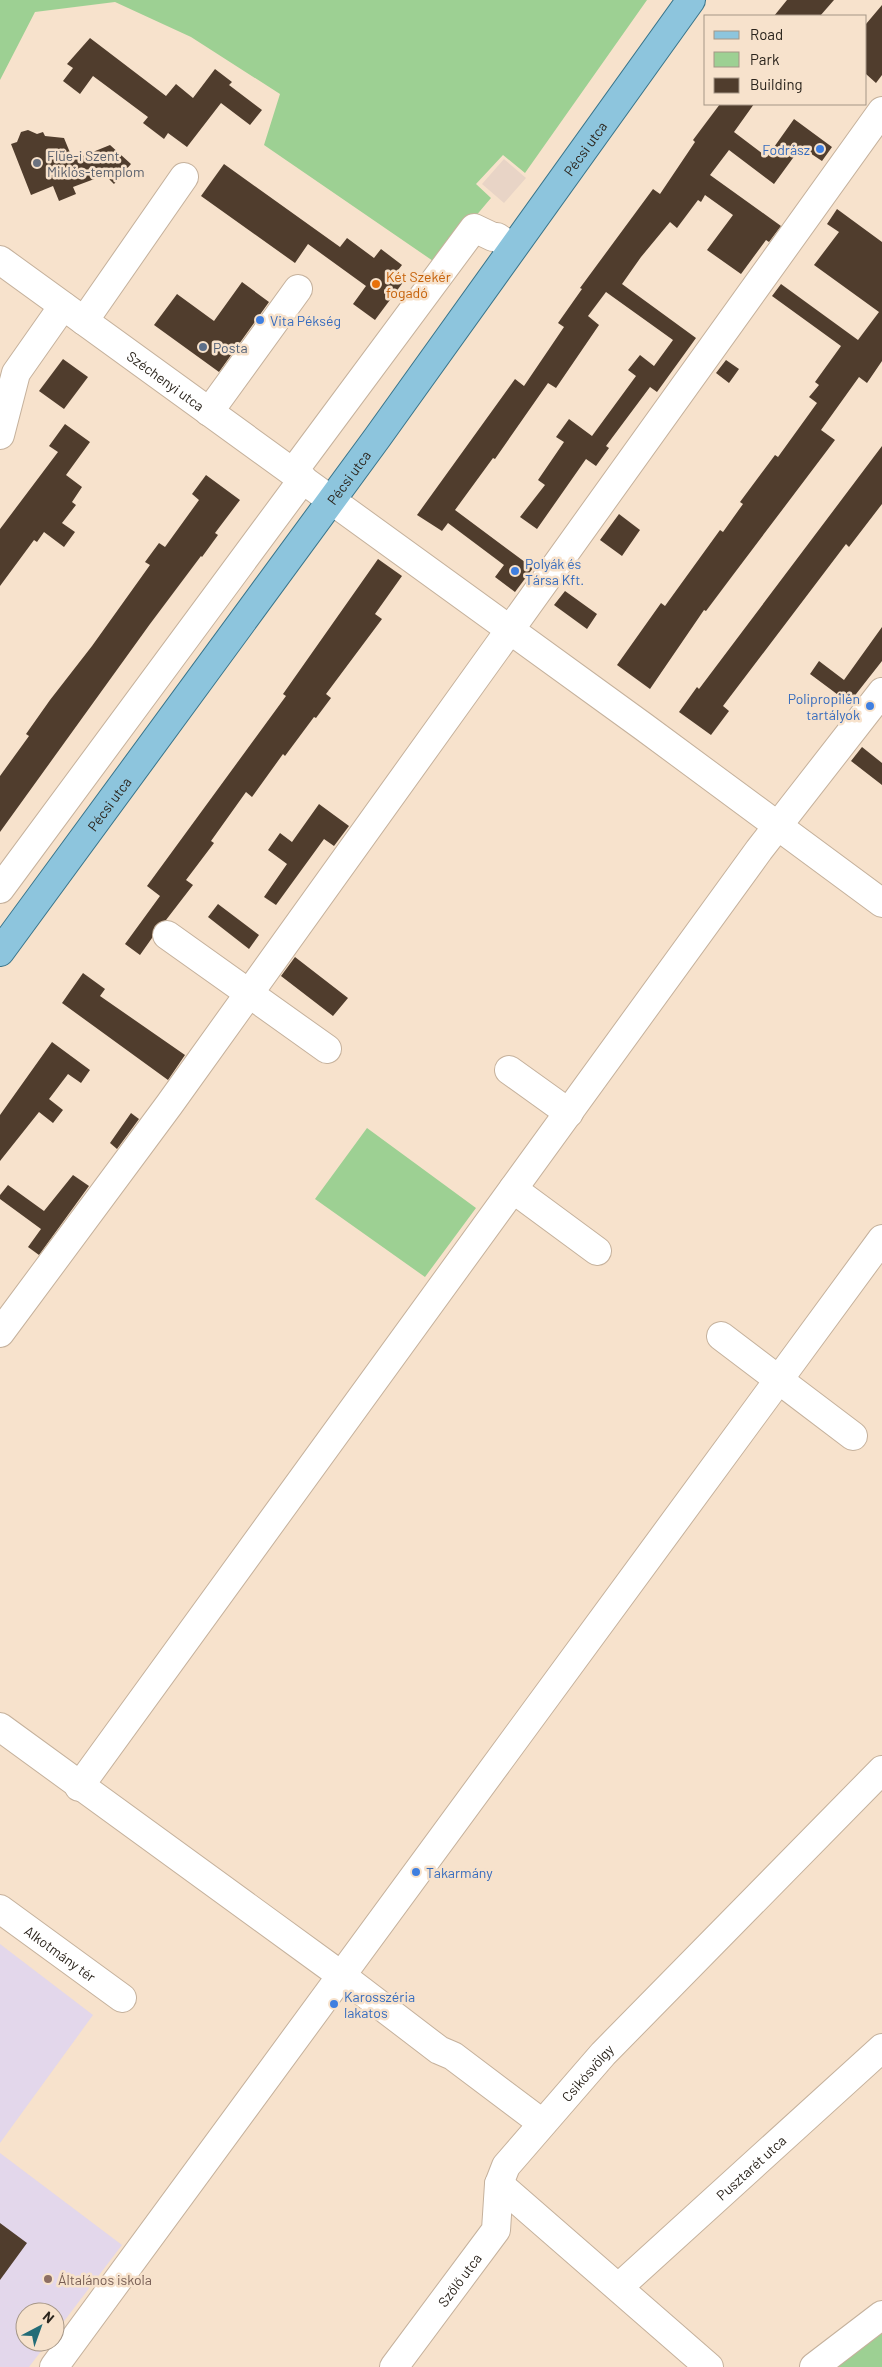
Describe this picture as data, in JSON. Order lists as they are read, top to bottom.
{
  "streets": {
    "main road": ["Pécsi utca"],
    "street": [
      "Széchenyi utca",
      "Alkotmány tér",
      "Csikósvölgy",
      "Pusztarét utca",
      "Szőlő utca"
    ]
  },
  "crossings": [
    ["Pécsi utca", "Széchenyi utca"],
    ["Csikósvölgy", "Szőlő utca"]
  ],
  "places": [
    "Fodrász",
    "Flüe-i Szent Miklós-templom",
    "Két Szekér fogadó",
    "Vita Pékség",
    "Posta",
    "Polyák és Társa Kft.",
    "Polipropilén tartályok",
    "Takarmány",
    "Karosszéria lakatos",
    "Általános iskola"
  ],
  "legend": ["Road", "Park", "Building"],
  "north": "top right"
}
